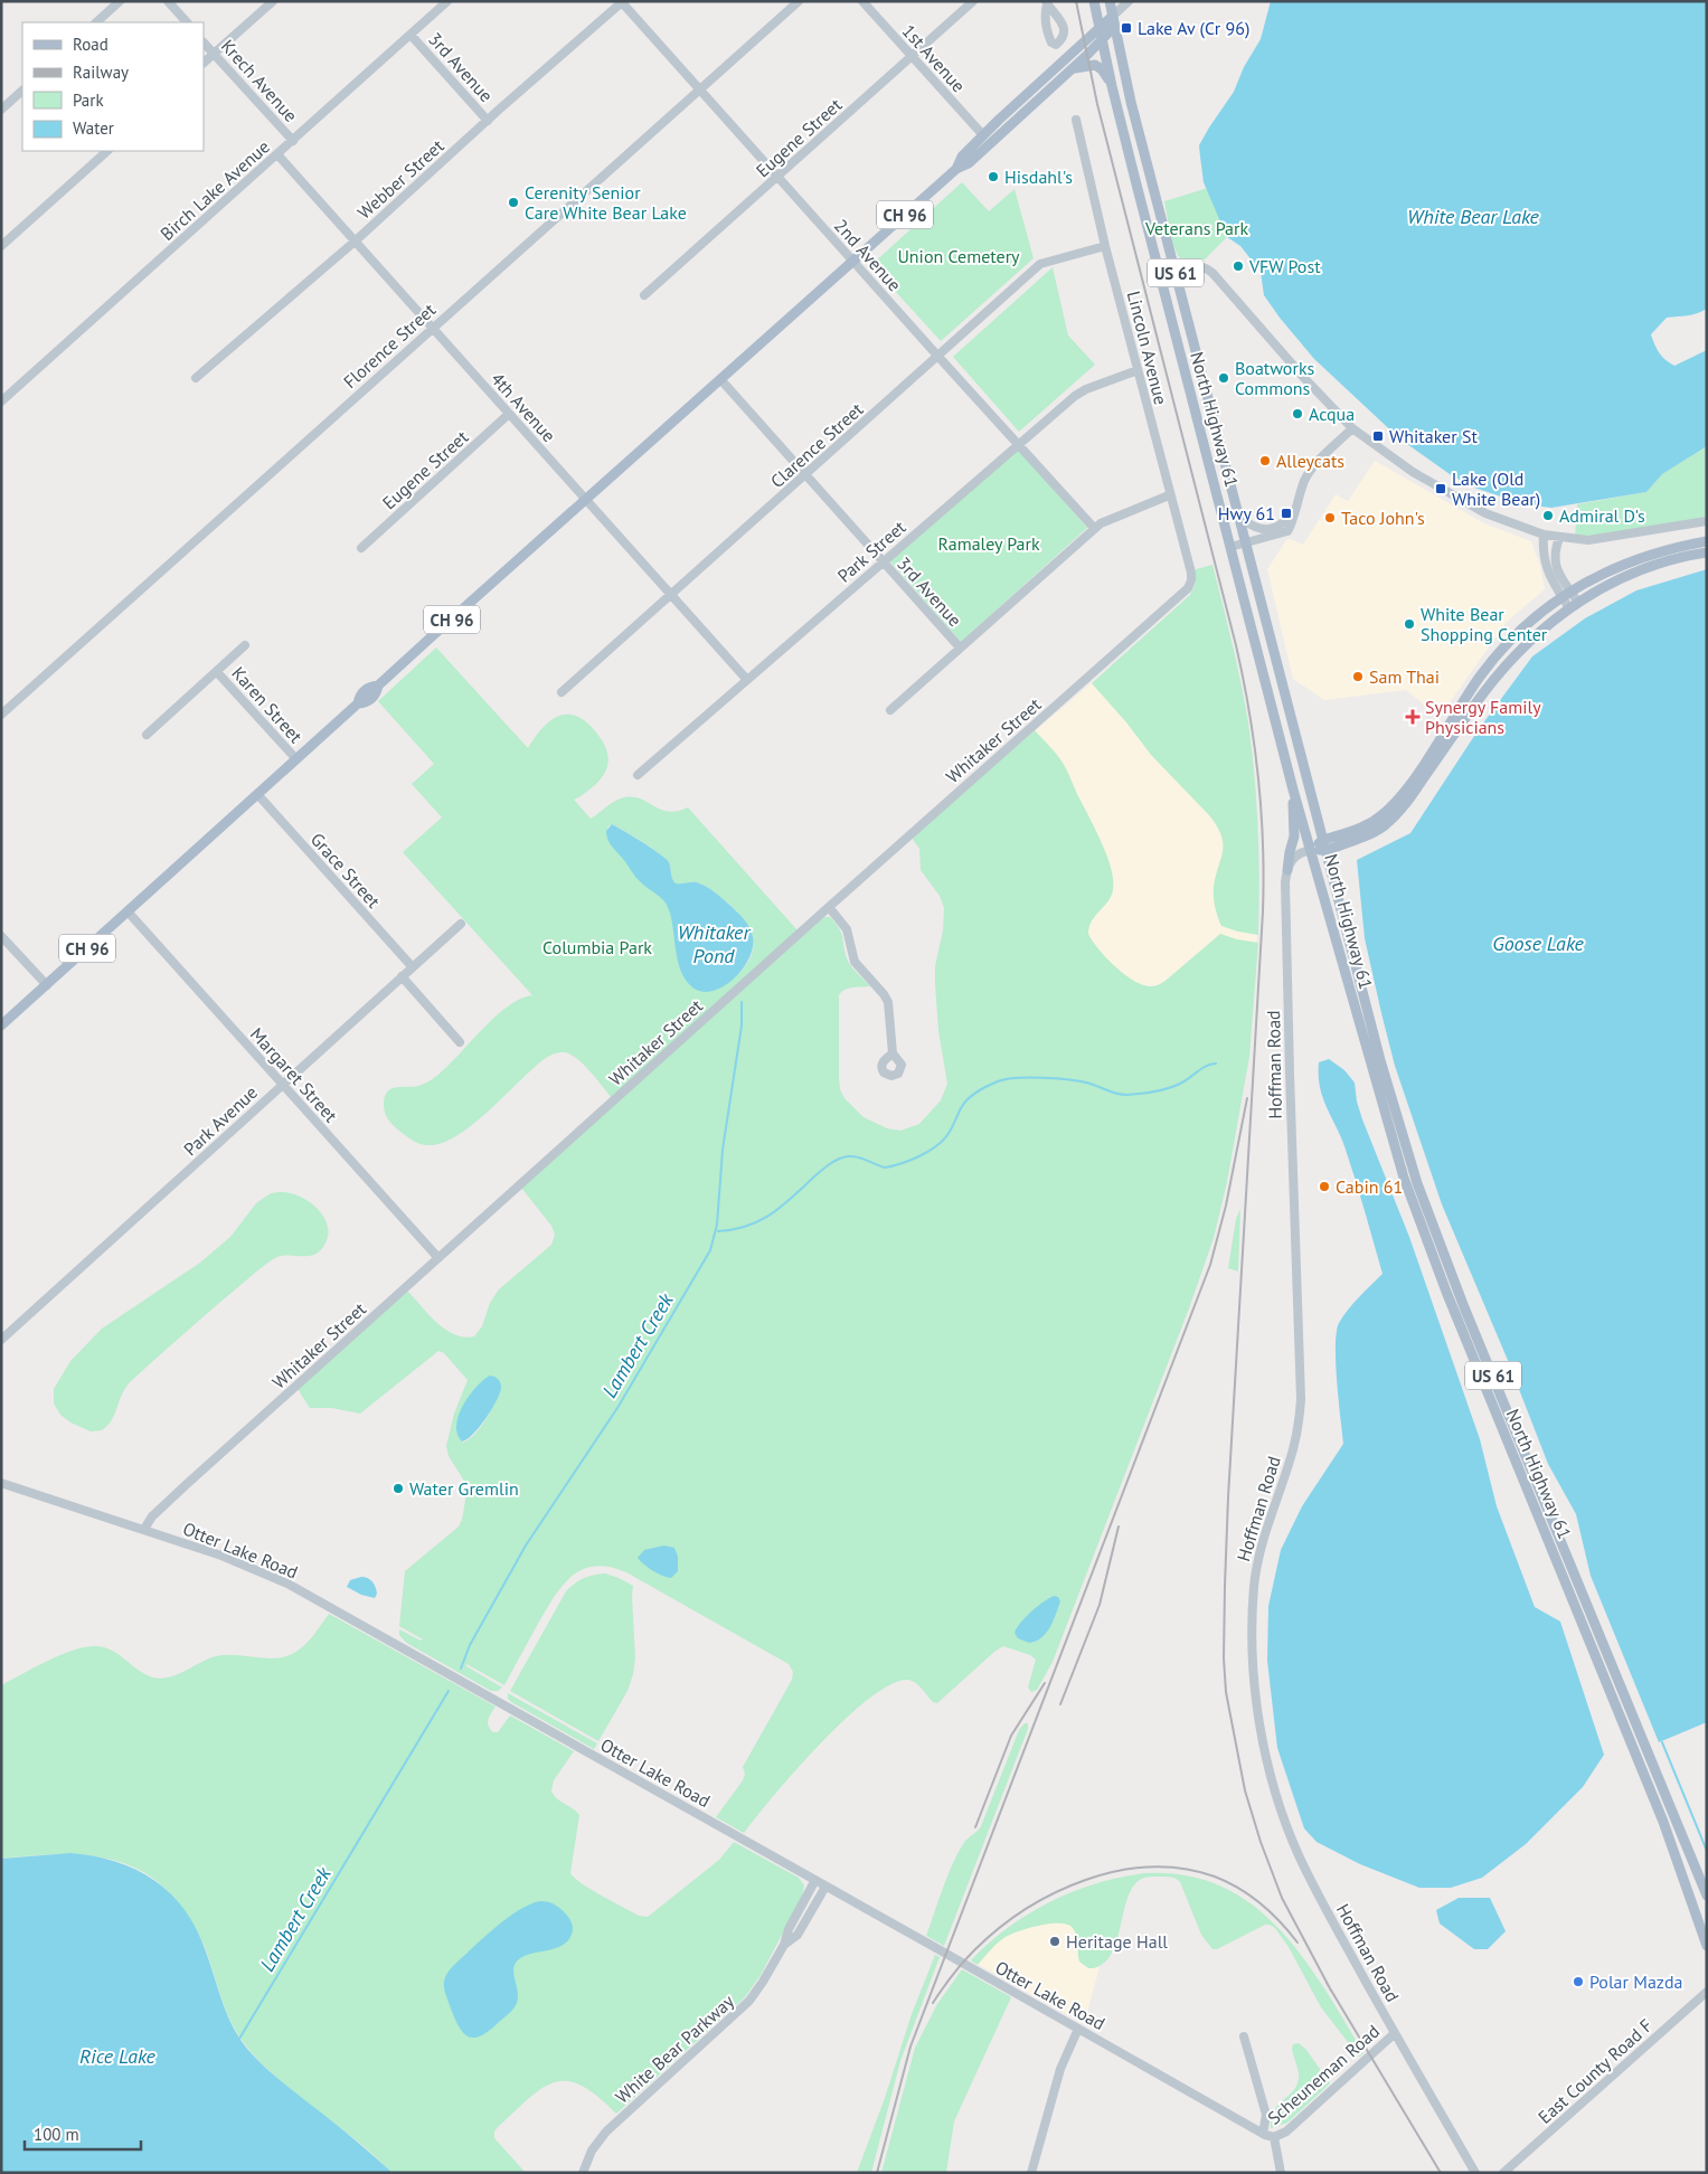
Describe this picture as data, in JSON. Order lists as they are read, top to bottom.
{
  "streets": {
    "main road": ["CH 96", "US 61", "North Highway 61"],
    "street": [
      "1st Avenue",
      "3rd Avenue",
      "Krech Avenue",
      "Eugene Street",
      "Webber Street",
      "Birch Lake Avenue",
      "2nd Avenue",
      "Florence Street",
      "Lincoln Avenue",
      "4th Avenue",
      "Clarence Street",
      "Park Street",
      "Karen Street",
      "Whitaker Street",
      "Grace Street",
      "Hoffman Road",
      "Margaret Street",
      "Park Avenue",
      "Otter Lake Road",
      "White Bear Parkway",
      "East County Road F",
      "Scheuneman Road"
    ]
  },
  "crossings": [
    ["1st Avenue", "Eugene Street"],
    ["1st Avenue", "CH 96"],
    ["3rd Avenue", "Webber Street"],
    ["3rd Avenue", "Birch Lake Avenue"],
    ["3rd Avenue", "CH 96"],
    ["3rd Avenue", "Clarence Street"],
    ["3rd Avenue", "Park Street"],
    ["Krech Avenue", "Birch Lake Avenue"],
    ["Eugene Street", "2nd Avenue"],
    ["Eugene Street", "4th Avenue"],
    ["Webber Street", "2nd Avenue"],
    ["Webber Street", "4th Avenue"],
    ["Birch Lake Avenue", "4th Avenue"],
    ["CH 96", "2nd Avenue"],
    ["CH 96", "4th Avenue"],
    ["CH 96", "North Highway 61"],
    ["CH 96", "Karen Street"],
    ["CH 96", "Grace Street"],
    ["CH 96", "Margaret Street"],
    ["2nd Avenue", "Florence Street"],
    ["2nd Avenue", "Clarence Street"],
    ["2nd Avenue", "Park Street"],
    ["US 61", "North Highway 61"],
    ["Florence Street", "4th Avenue"],
    ["Lincoln Avenue", "Clarence Street"],
    ["Lincoln Avenue", "Park Street"],
    ["Lincoln Avenue", "Whitaker Street"],
    ["4th Avenue", "Clarence Street"],
    ["4th Avenue", "Park Street"],
    ["Whitaker Street", "Margaret Street"],
    ["Whitaker Street", "Otter Lake Road"],
    ["Grace Street", "Park Avenue"],
    ["Hoffman Road", "Scheuneman Road"],
    ["Margaret Street", "Park Avenue"],
    ["Otter Lake Road", "White Bear Parkway"],
    ["Otter Lake Road", "Scheuneman Road"]
  ],
  "water": [
    "White Bear Lake",
    "Whitaker Pond",
    "Goose Lake",
    "Lambert Creek",
    "Rice Lake"
  ],
  "parks": [
    "Veterans Park",
    "Union Cemetery",
    "Ramaley Park",
    "Columbia Park"
  ],
  "places": {
    "transit": [
      "Lake Av (Cr 96)",
      "Whitaker St",
      "Lake (Old White Bear)",
      "Hwy 61"
    ],
    "other": [
      "Hisdahl's",
      "Cerenity Senior Care White Bear Lake",
      "VFW Post",
      "Boatworks Commons",
      "Acqua",
      "Alleycats",
      "Admiral D's",
      "Taco John's",
      "White Bear Shopping Center",
      "Sam Thai",
      "Cabin 61",
      "Water Gremlin",
      "Heritage Hall",
      "Polar Mazda"
    ],
    "health": ["Synergy Family Physicians"]
  },
  "legend": [
    "Road",
    "Railway",
    "Park",
    "Water"
  ],
  "scale_bar": "100 m"
}
